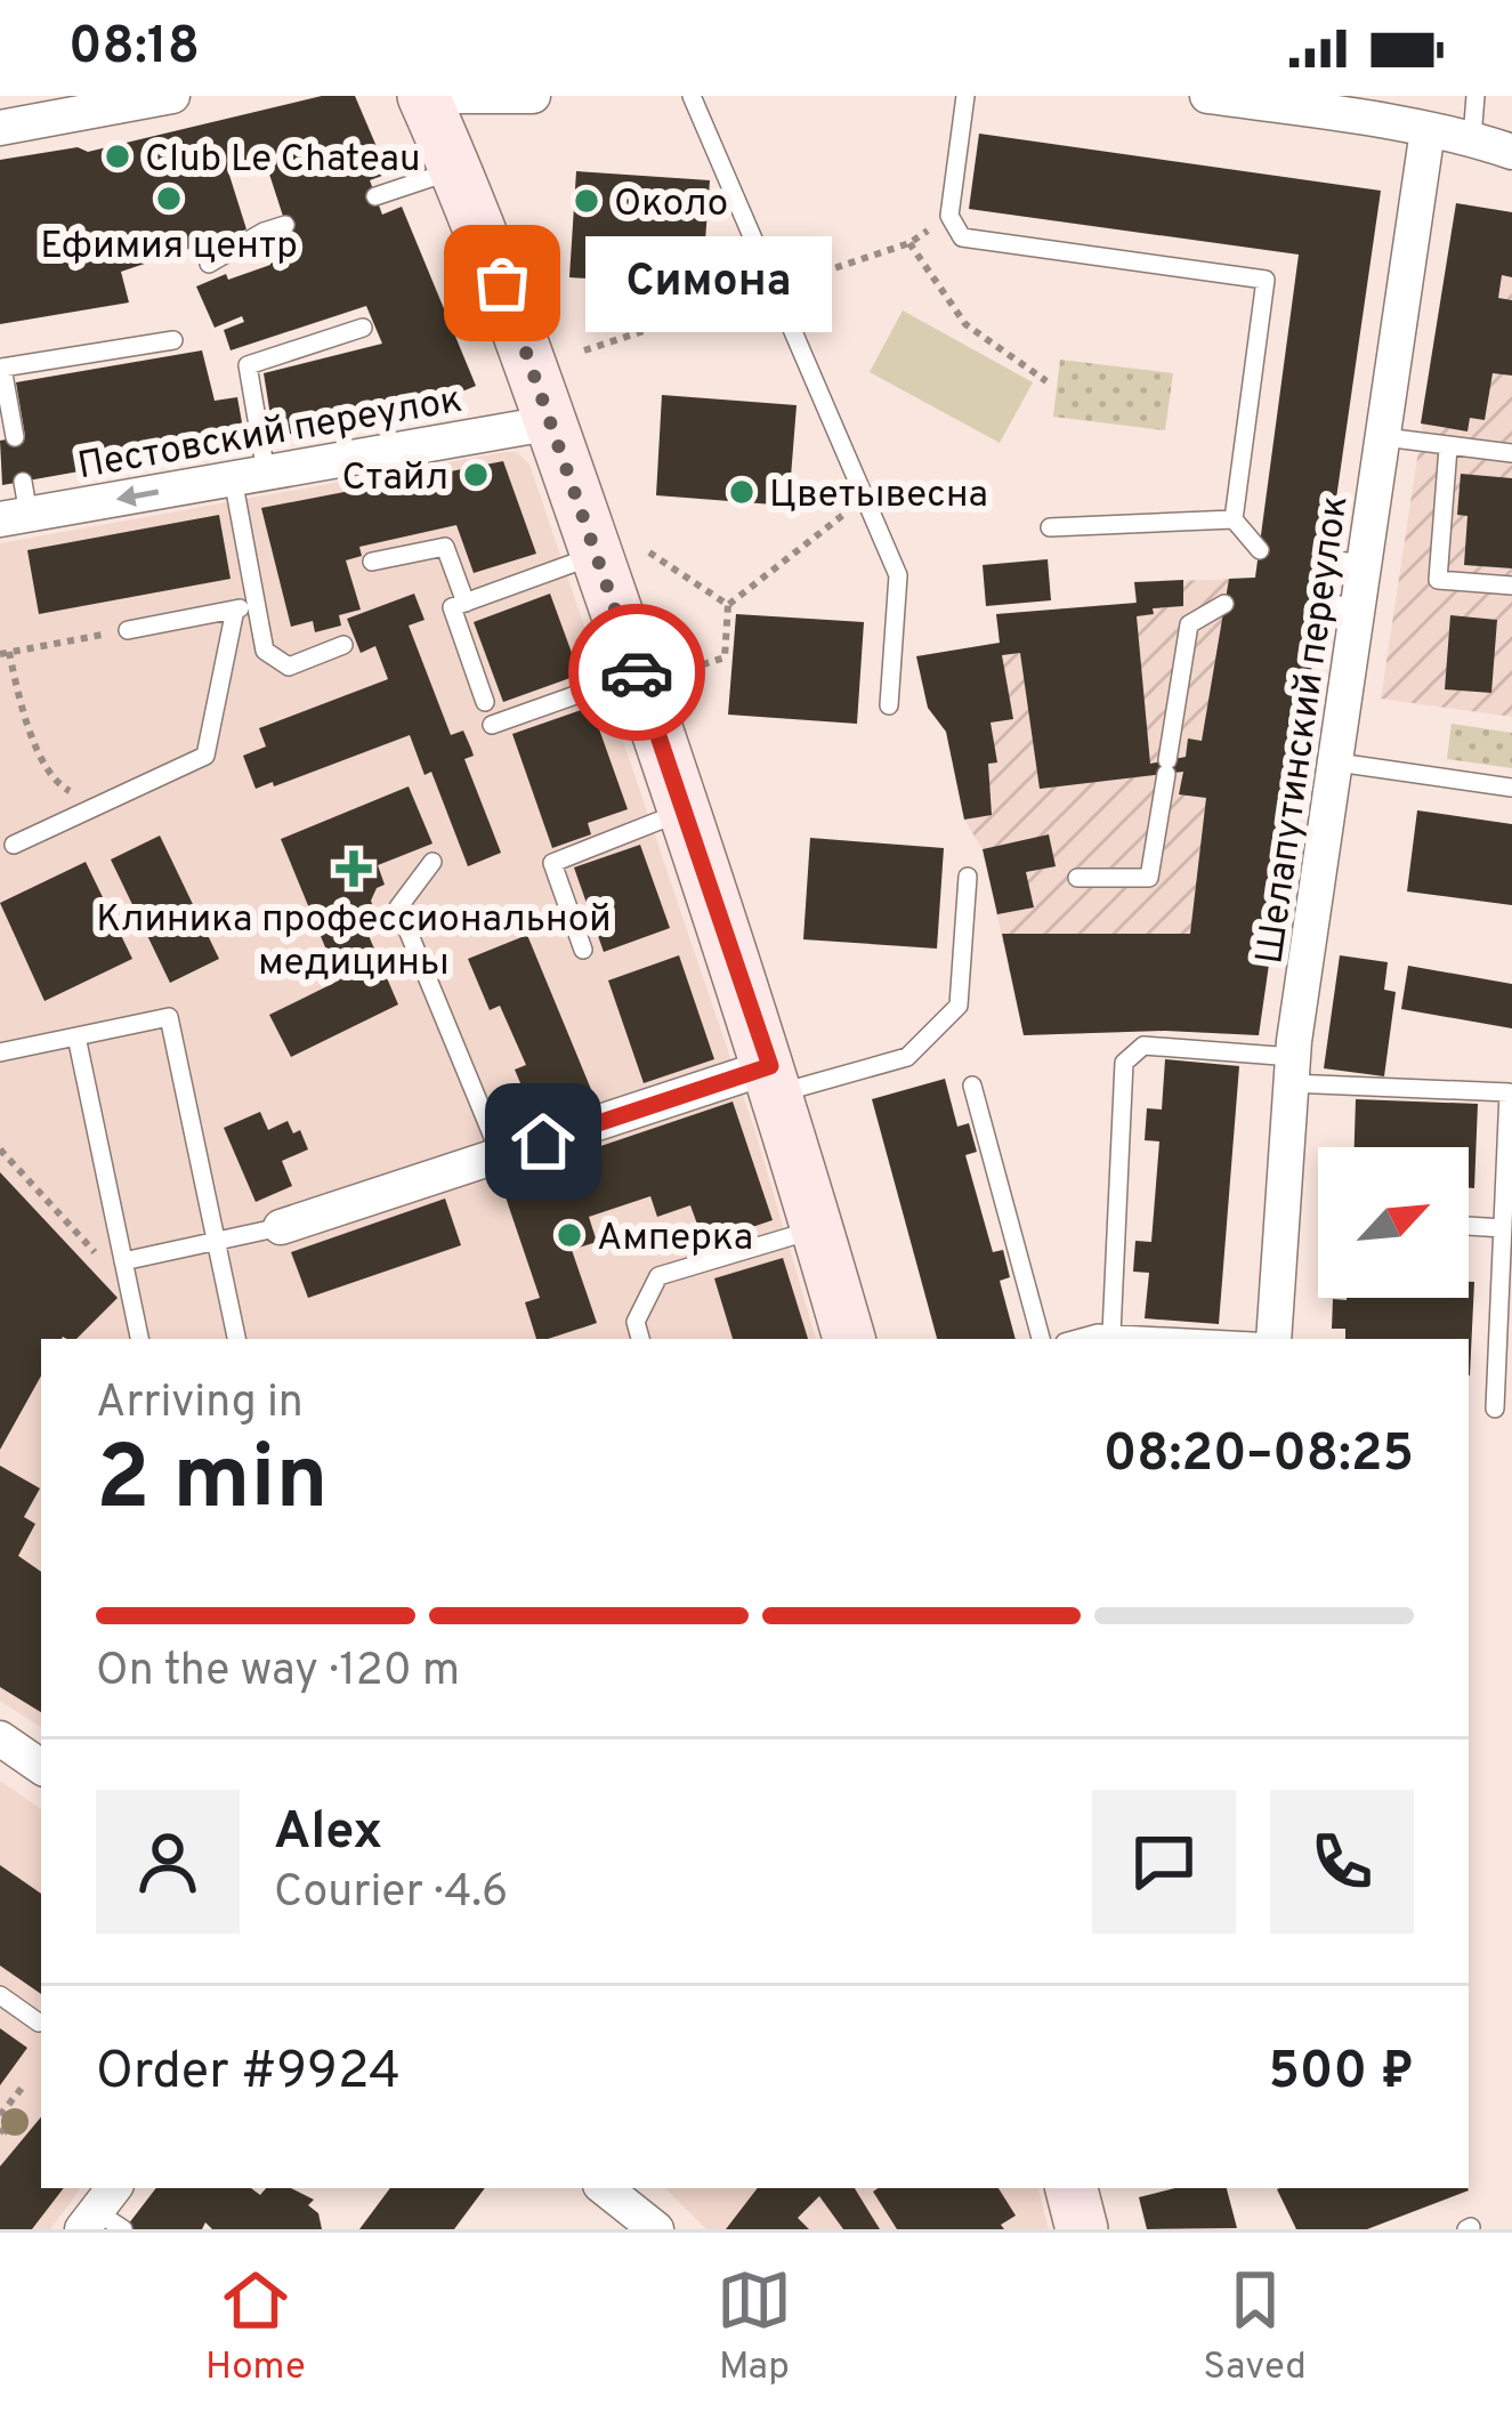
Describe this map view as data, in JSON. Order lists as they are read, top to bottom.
{
  "streets": {
    "street": ["Пестовский переулок", "Шелапутинский переулок"]
  },
  "one_way": ["Пестовский переулок"],
  "places": {
    "other": [
      "Club Le Chateau",
      "Ефимия центр",
      "Около",
      "Симона",
      "Стайл",
      "Цветывесна",
      "Амперка"
    ],
    "health": ["Клиника профессиональной медицины"]
  },
  "north": "top right",
  "page": {
    "status": "08:18",
    "bubble": "Симона",
    "heading": ["2 min", "Arriving in", "08:20–08:25"],
    "panel": [
      "Alex",
      "Courier · 4.6",
      "Order #9924",
      "500 ₽"
    ],
    "bar": "On the way · 120 m",
    "tabs": ["Home", "Map", "Saved"]
  }
}
